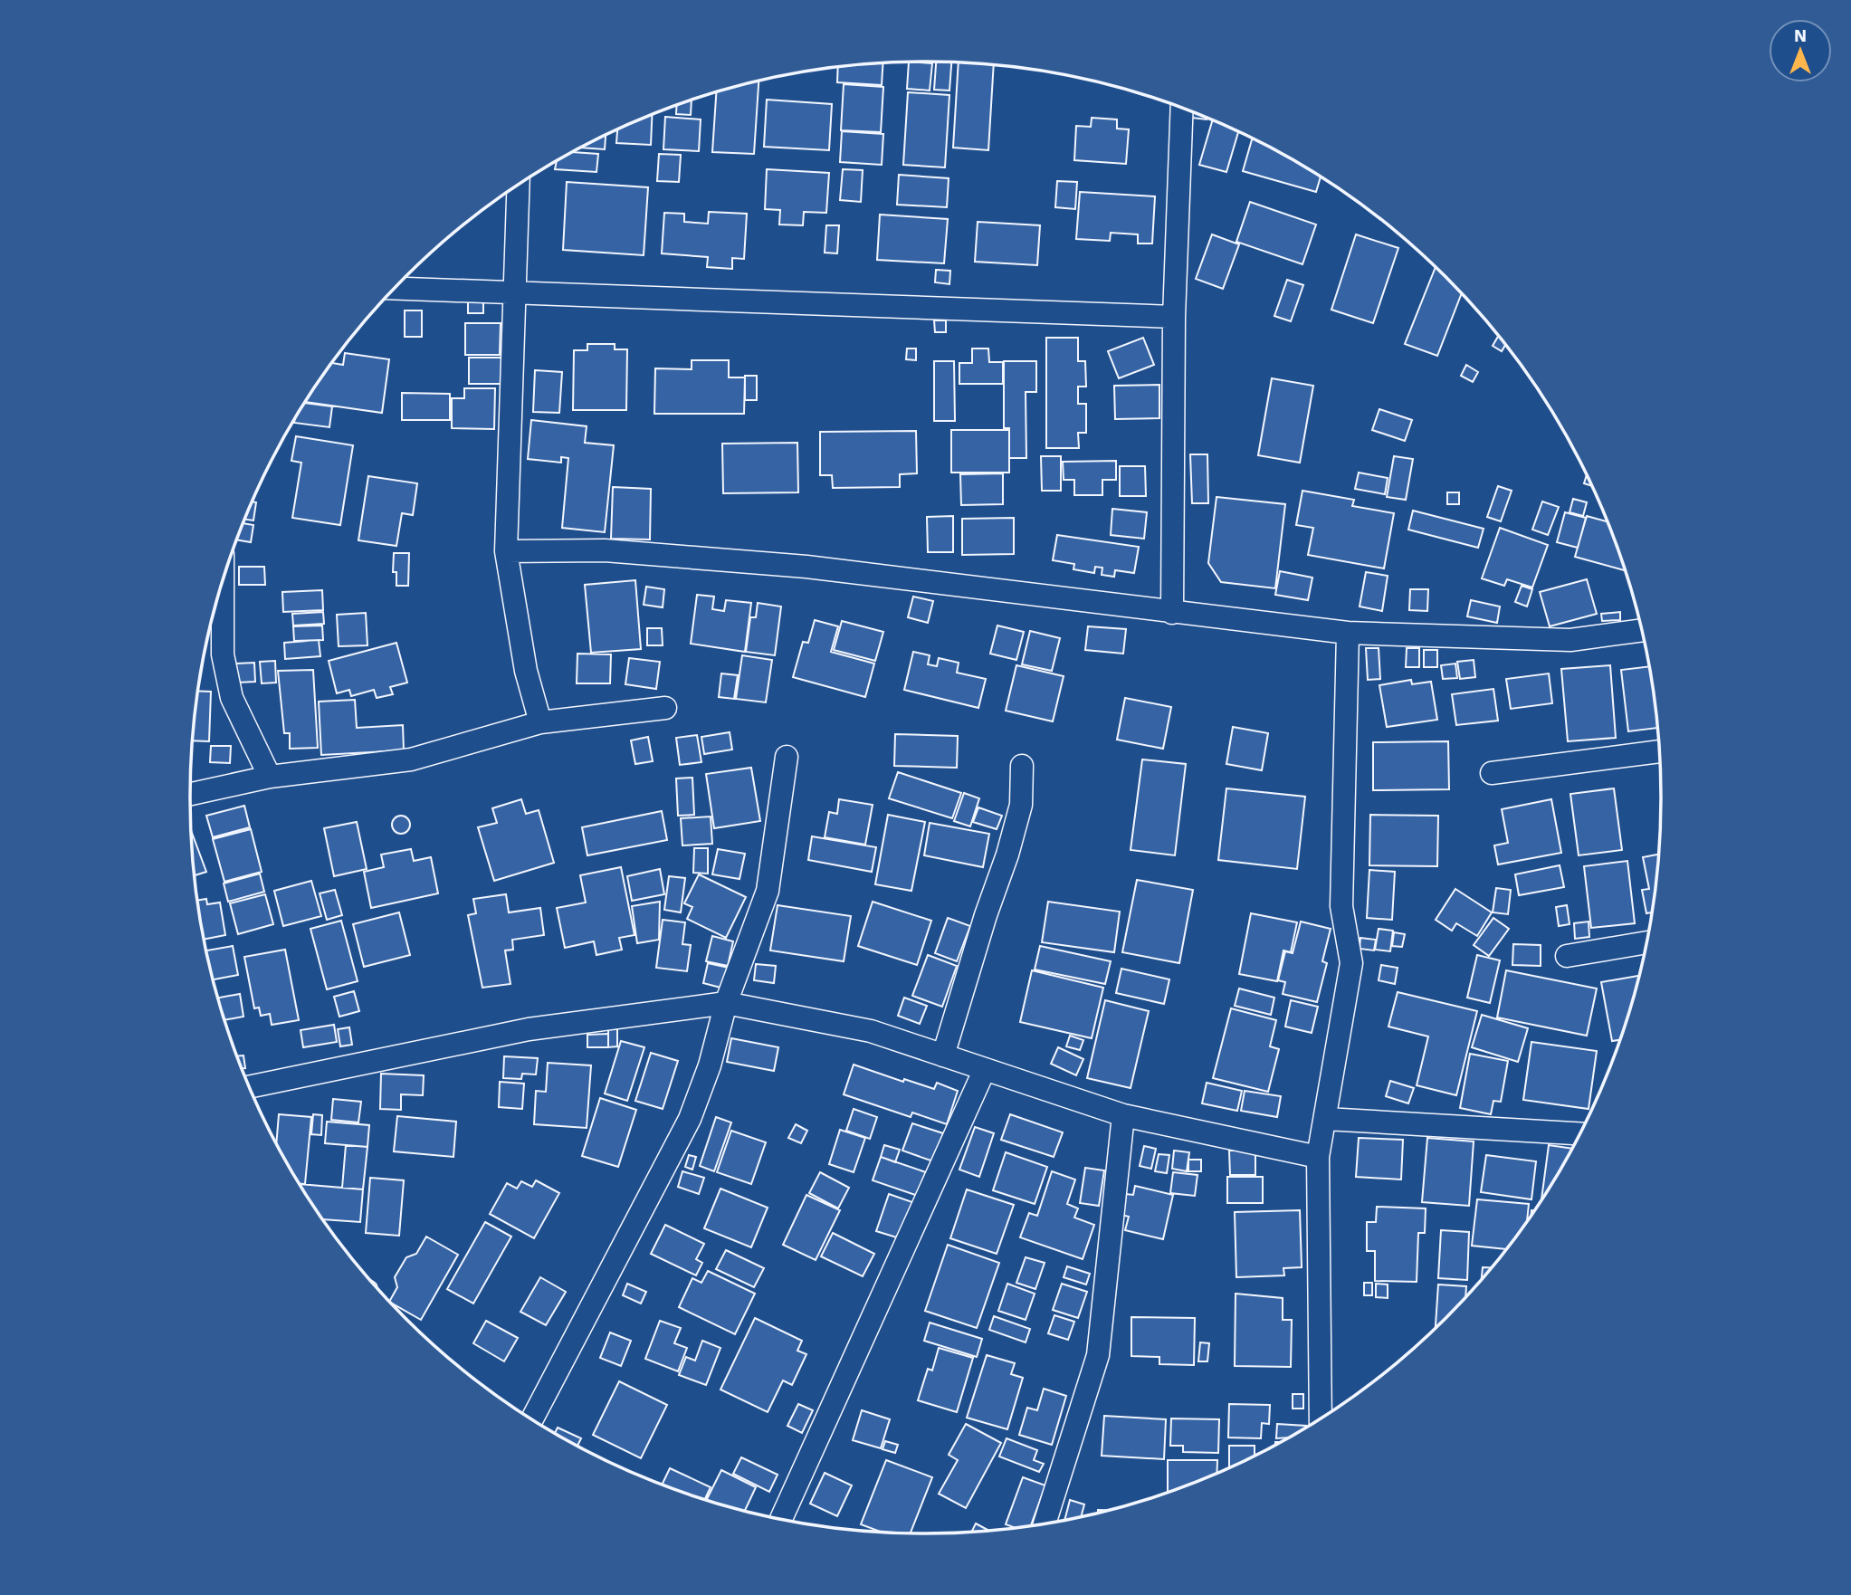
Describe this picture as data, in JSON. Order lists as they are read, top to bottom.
{
  "north": "top"
}
